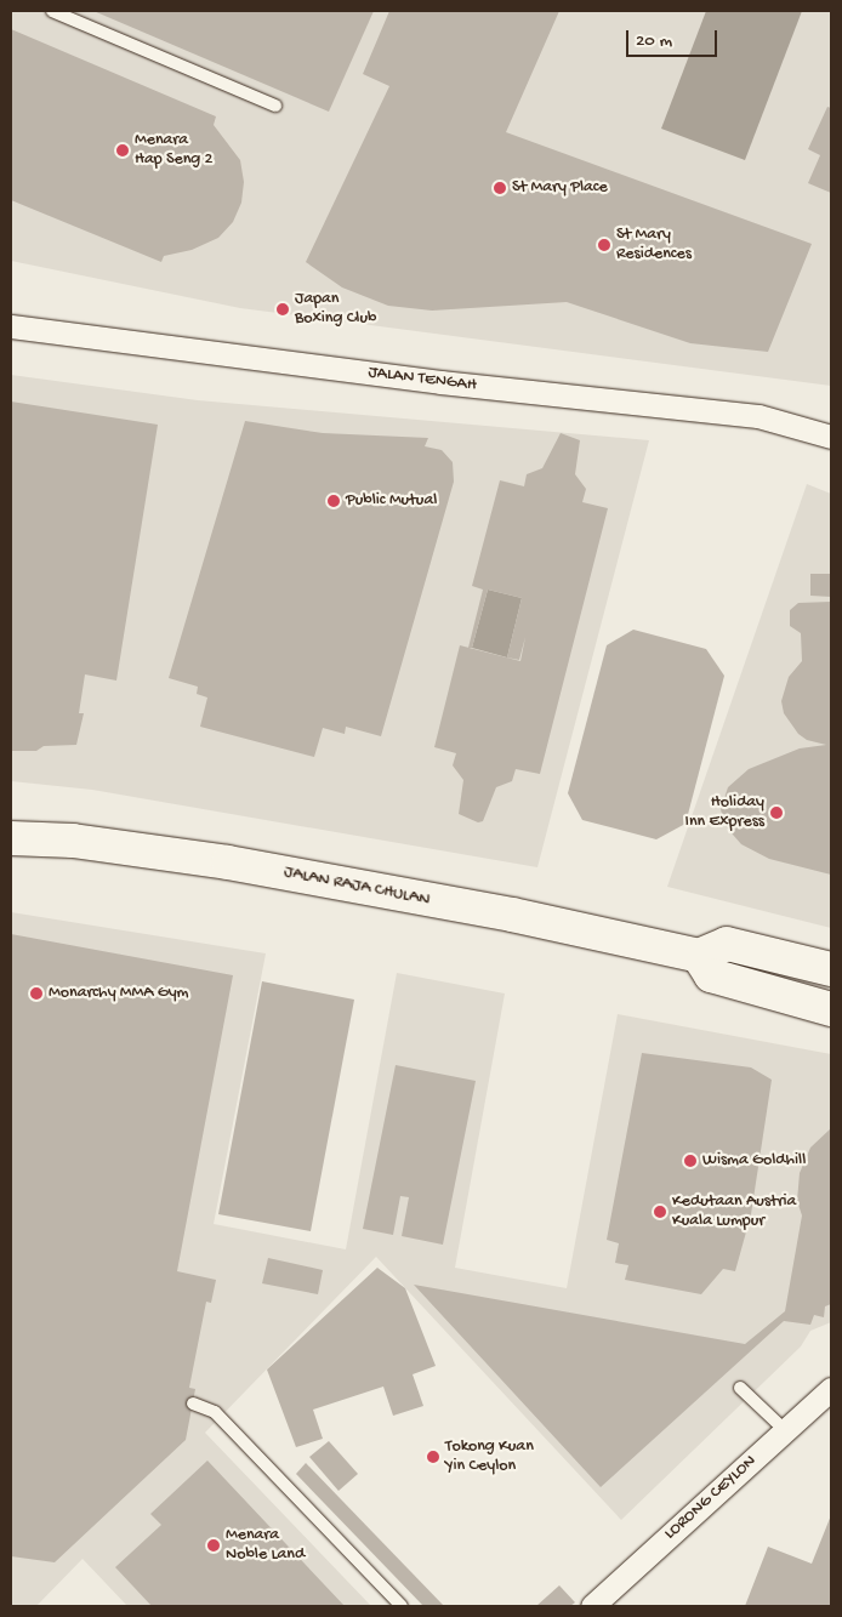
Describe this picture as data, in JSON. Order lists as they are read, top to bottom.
{
  "streets": {
    "main road": ["JALAN RAJA CHULAN"],
    "street": ["JALAN TENGAH", "LORONG CEYLON"]
  },
  "places": [
    "Menara Hap Seng 2",
    "St Mary Place",
    "St Mary Residences",
    "Japan Boxing Club",
    "Public Mutual",
    "Holiday Inn Express",
    "Monarchy MMA Gym",
    "Wisma Goldhill",
    "Kedutaan Austria Kuala Lumpur",
    "Tokong Kuan Yin Ceylon",
    "Menara Noble Land"
  ],
  "scale_bar": "20 m"
}
